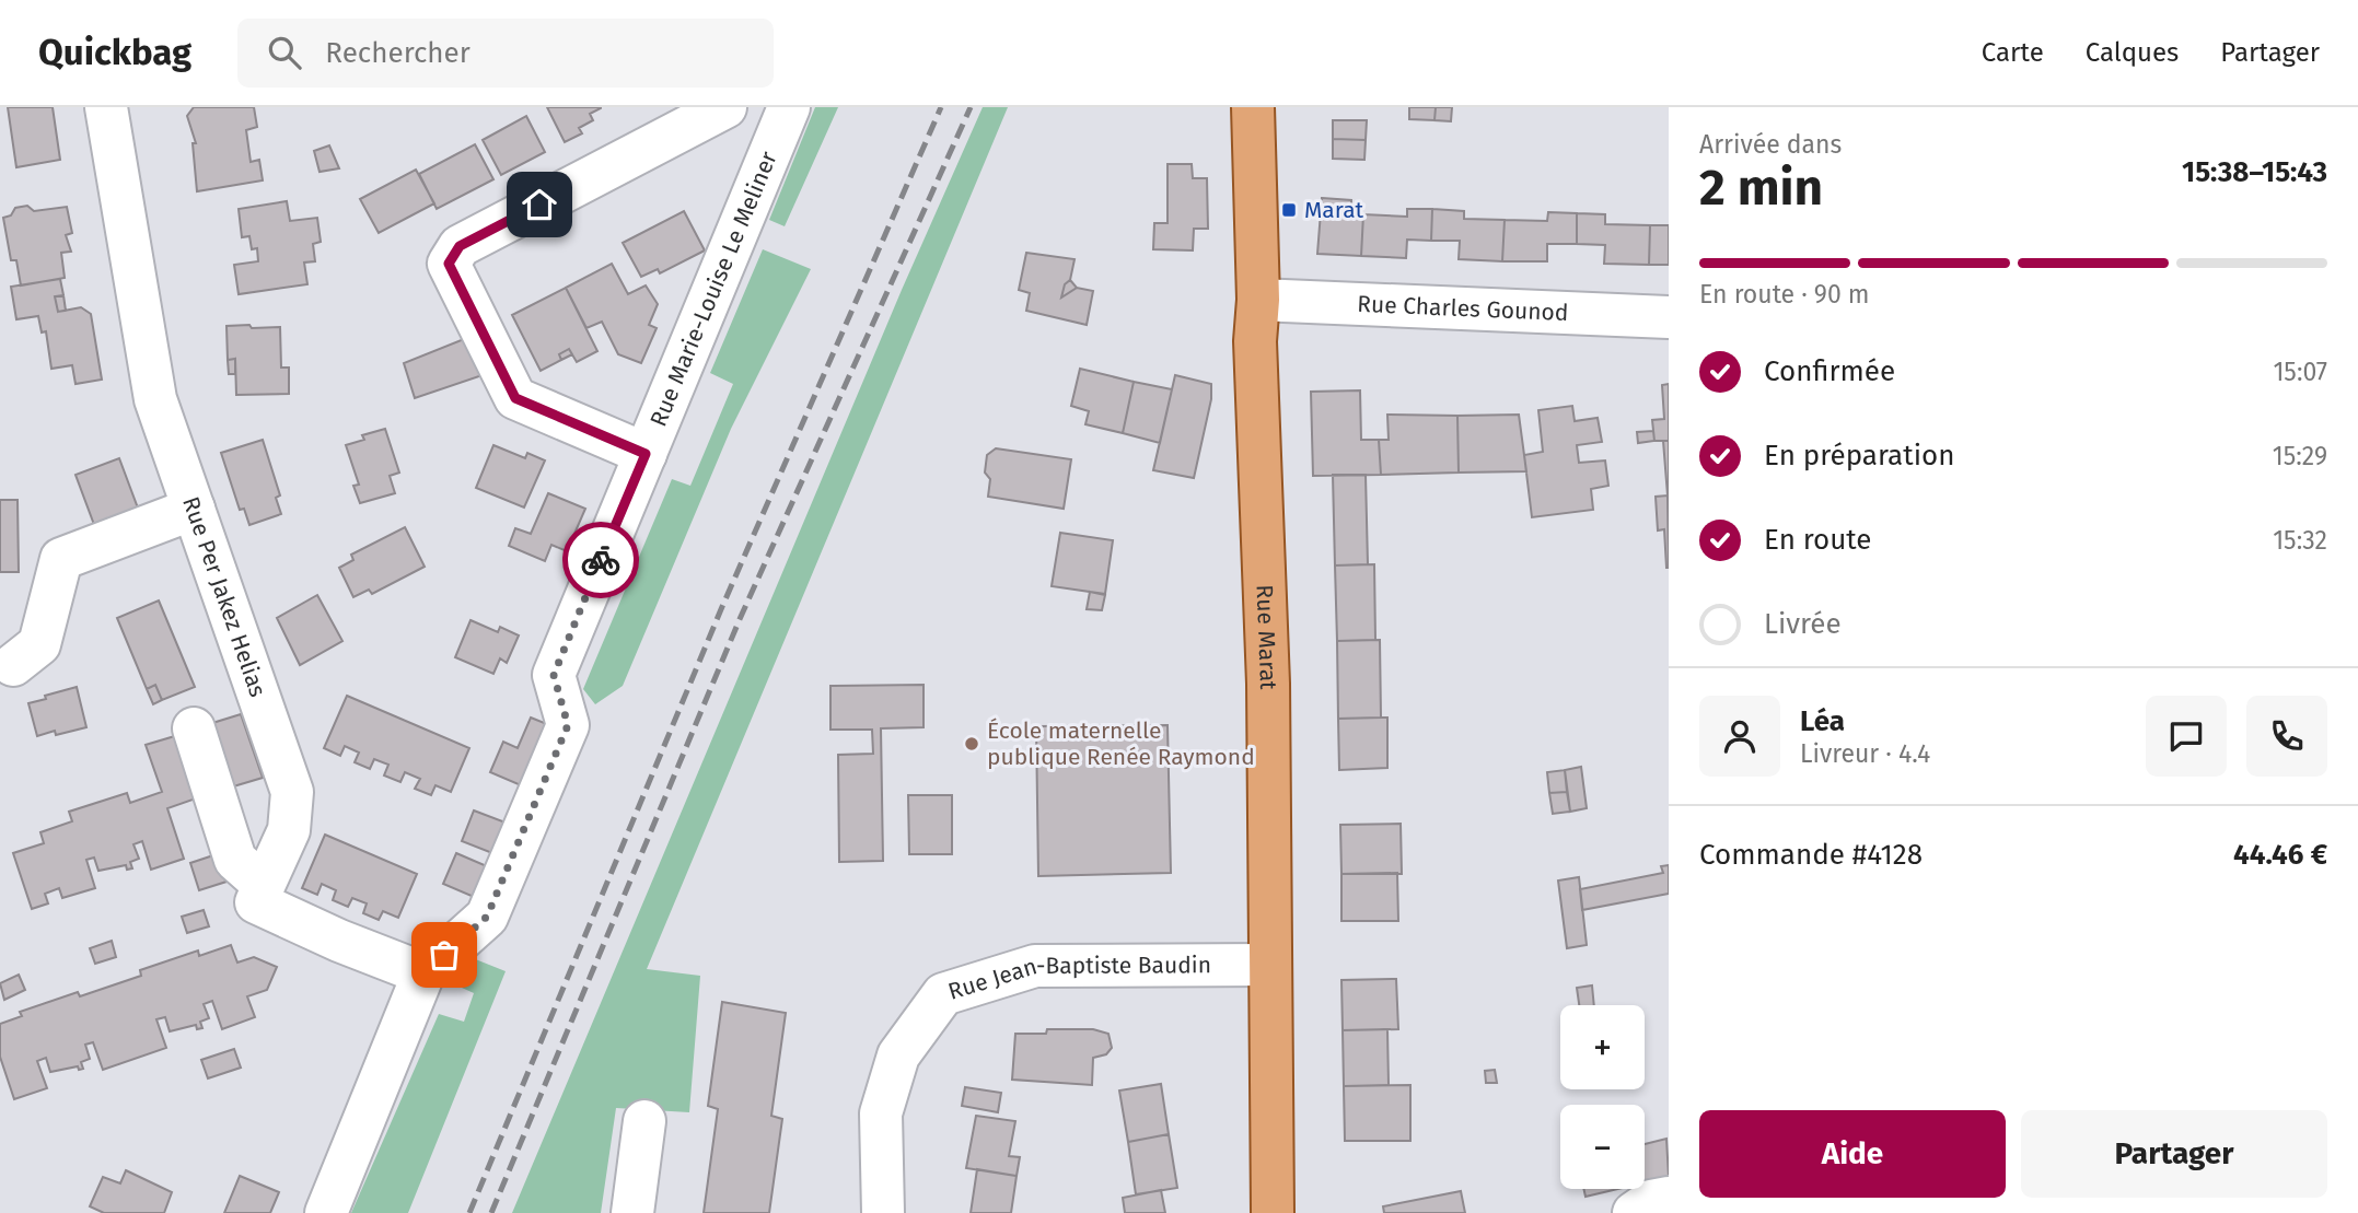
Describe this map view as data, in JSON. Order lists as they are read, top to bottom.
{
  "streets": {
    "main road": ["Rue Marat"],
    "street": [
      "Rue Marie-Louise Le Meliner",
      "Rue Charles Gounod",
      "Rue Per Jakez Helias",
      "Rue Jean-Baptiste Baudin"
    ]
  },
  "crossings": [
    ["Rue Charles Gounod", "Rue Marat"],
    ["Rue Marat", "Rue Jean-Baptiste Baudin"]
  ],
  "places": {
    "transit": ["Marat"],
    "other": ["École maternelle publique Renée Raymond"]
  },
  "page": {
    "header": "Quickbag",
    "search": "Rechercher",
    "nav": ["Carte", "Calques", "Partager"],
    "heading": ["2 min", "Arrivée dans", "15:38–15:43"],
    "panel": [
      "Léa",
      "Livreur · 4.4",
      "Commande #4128",
      "44.46 €"
    ],
    "bar": "En route · 90 m",
    "list": [
      ["Confirmée", "15:07"],
      ["En préparation", "15:29"],
      ["En route", "15:32"],
      "Livrée"
    ],
    "map_buttons": ["+", "−"],
    "buttons": ["Aide", "Partager"]
  }
}
